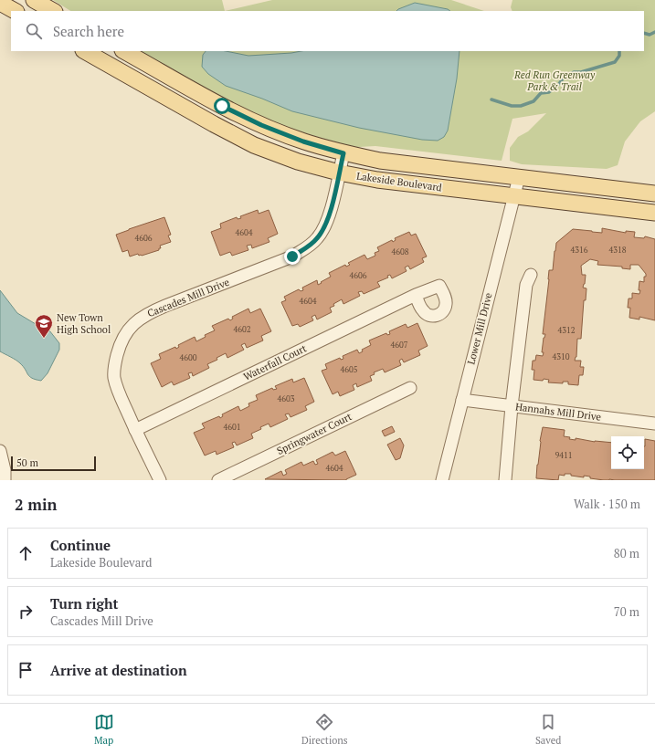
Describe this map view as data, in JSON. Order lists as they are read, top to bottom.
{
  "streets": {
    "main road": ["Lakeside Boulevard"],
    "street": [
      "Cascades Mill Drive",
      "Lower Mill Drive",
      "Waterfall Court",
      "Hannahs Mill Drive",
      "Springwater Court"
    ]
  },
  "crossings": [
    ["Lakeside Boulevard", "Cascades Mill Drive"],
    ["Lakeside Boulevard", "Lower Mill Drive"],
    ["Cascades Mill Drive", "Waterfall Court"],
    ["Lower Mill Drive", "Hannahs Mill Drive"]
  ],
  "parks": ["Red Run Greenway Park & Trail"],
  "places": {
    "school or university": ["New Town High School"]
  },
  "house_numbers": [
    "4604",
    "4606",
    "4316",
    "4318",
    "4608",
    "4606",
    "4604",
    "4602",
    "4312",
    "4607",
    "4310",
    "4600",
    "4605",
    "4603",
    "4601",
    "9411",
    "4604"
  ],
  "scale_bar": "50 m",
  "page": {
    "search": "Search here",
    "scale": "50 m",
    "heading": ["2 min", "Walk · 150 m"],
    "list": [
      ["Continue", "Lakeside Boulevard", "80 m"],
      ["Turn right", "Cascades Mill Drive", "70 m"],
      "Arrive at destination"
    ],
    "nav": ["Map", "Directions", "Saved"]
  }
}
